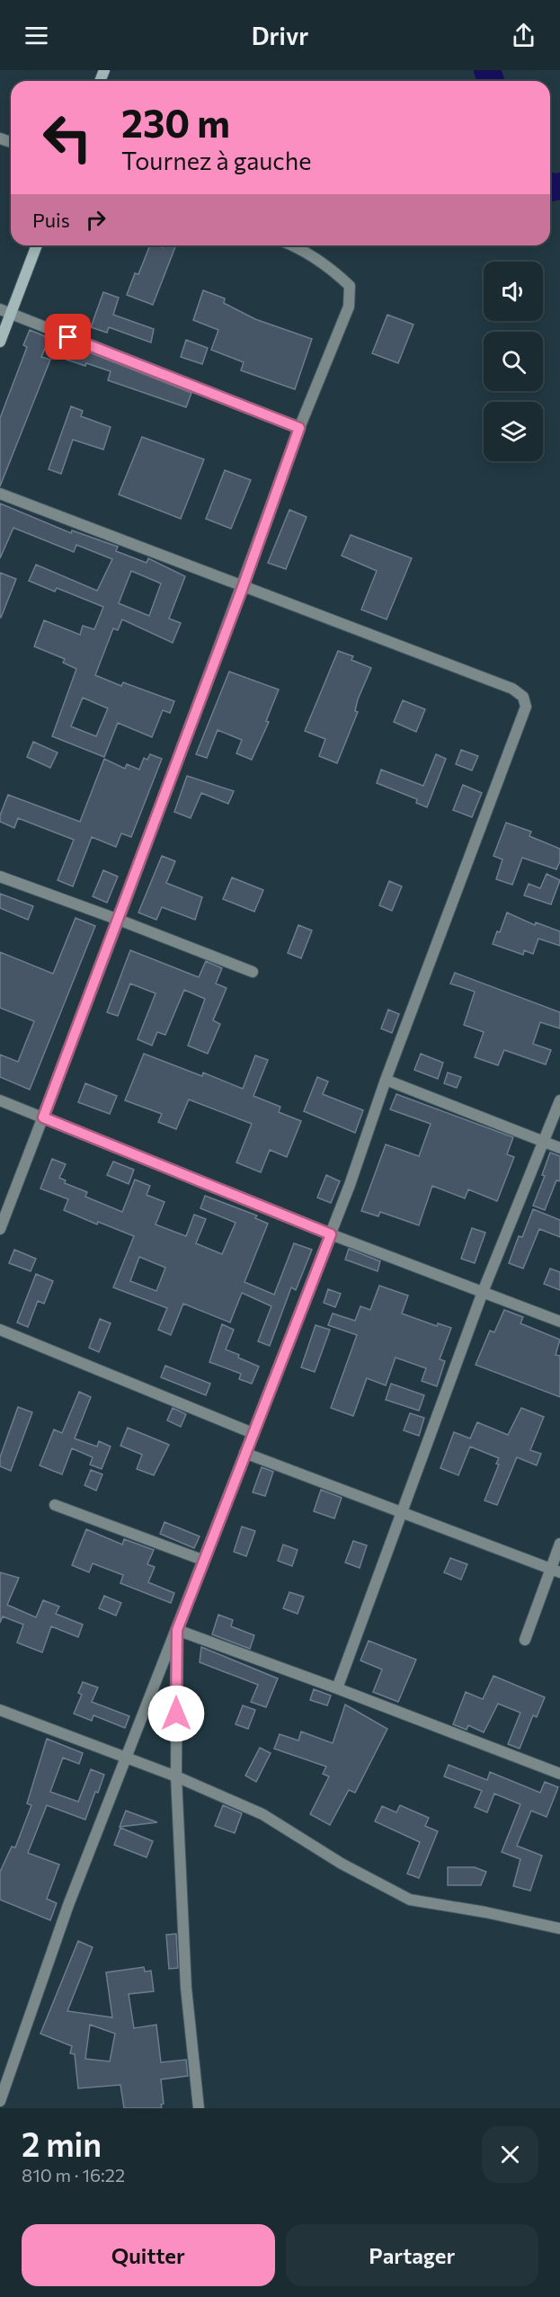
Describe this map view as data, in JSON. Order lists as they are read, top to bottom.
{
  "page": {
    "header": "Drivr",
    "turn": ["230 m", "Tournez à gauche"],
    "then": "Puis",
    "heading": ["2 min", "810 m · 16:22"],
    "buttons": ["Quitter", "Partager"]
  }
}
